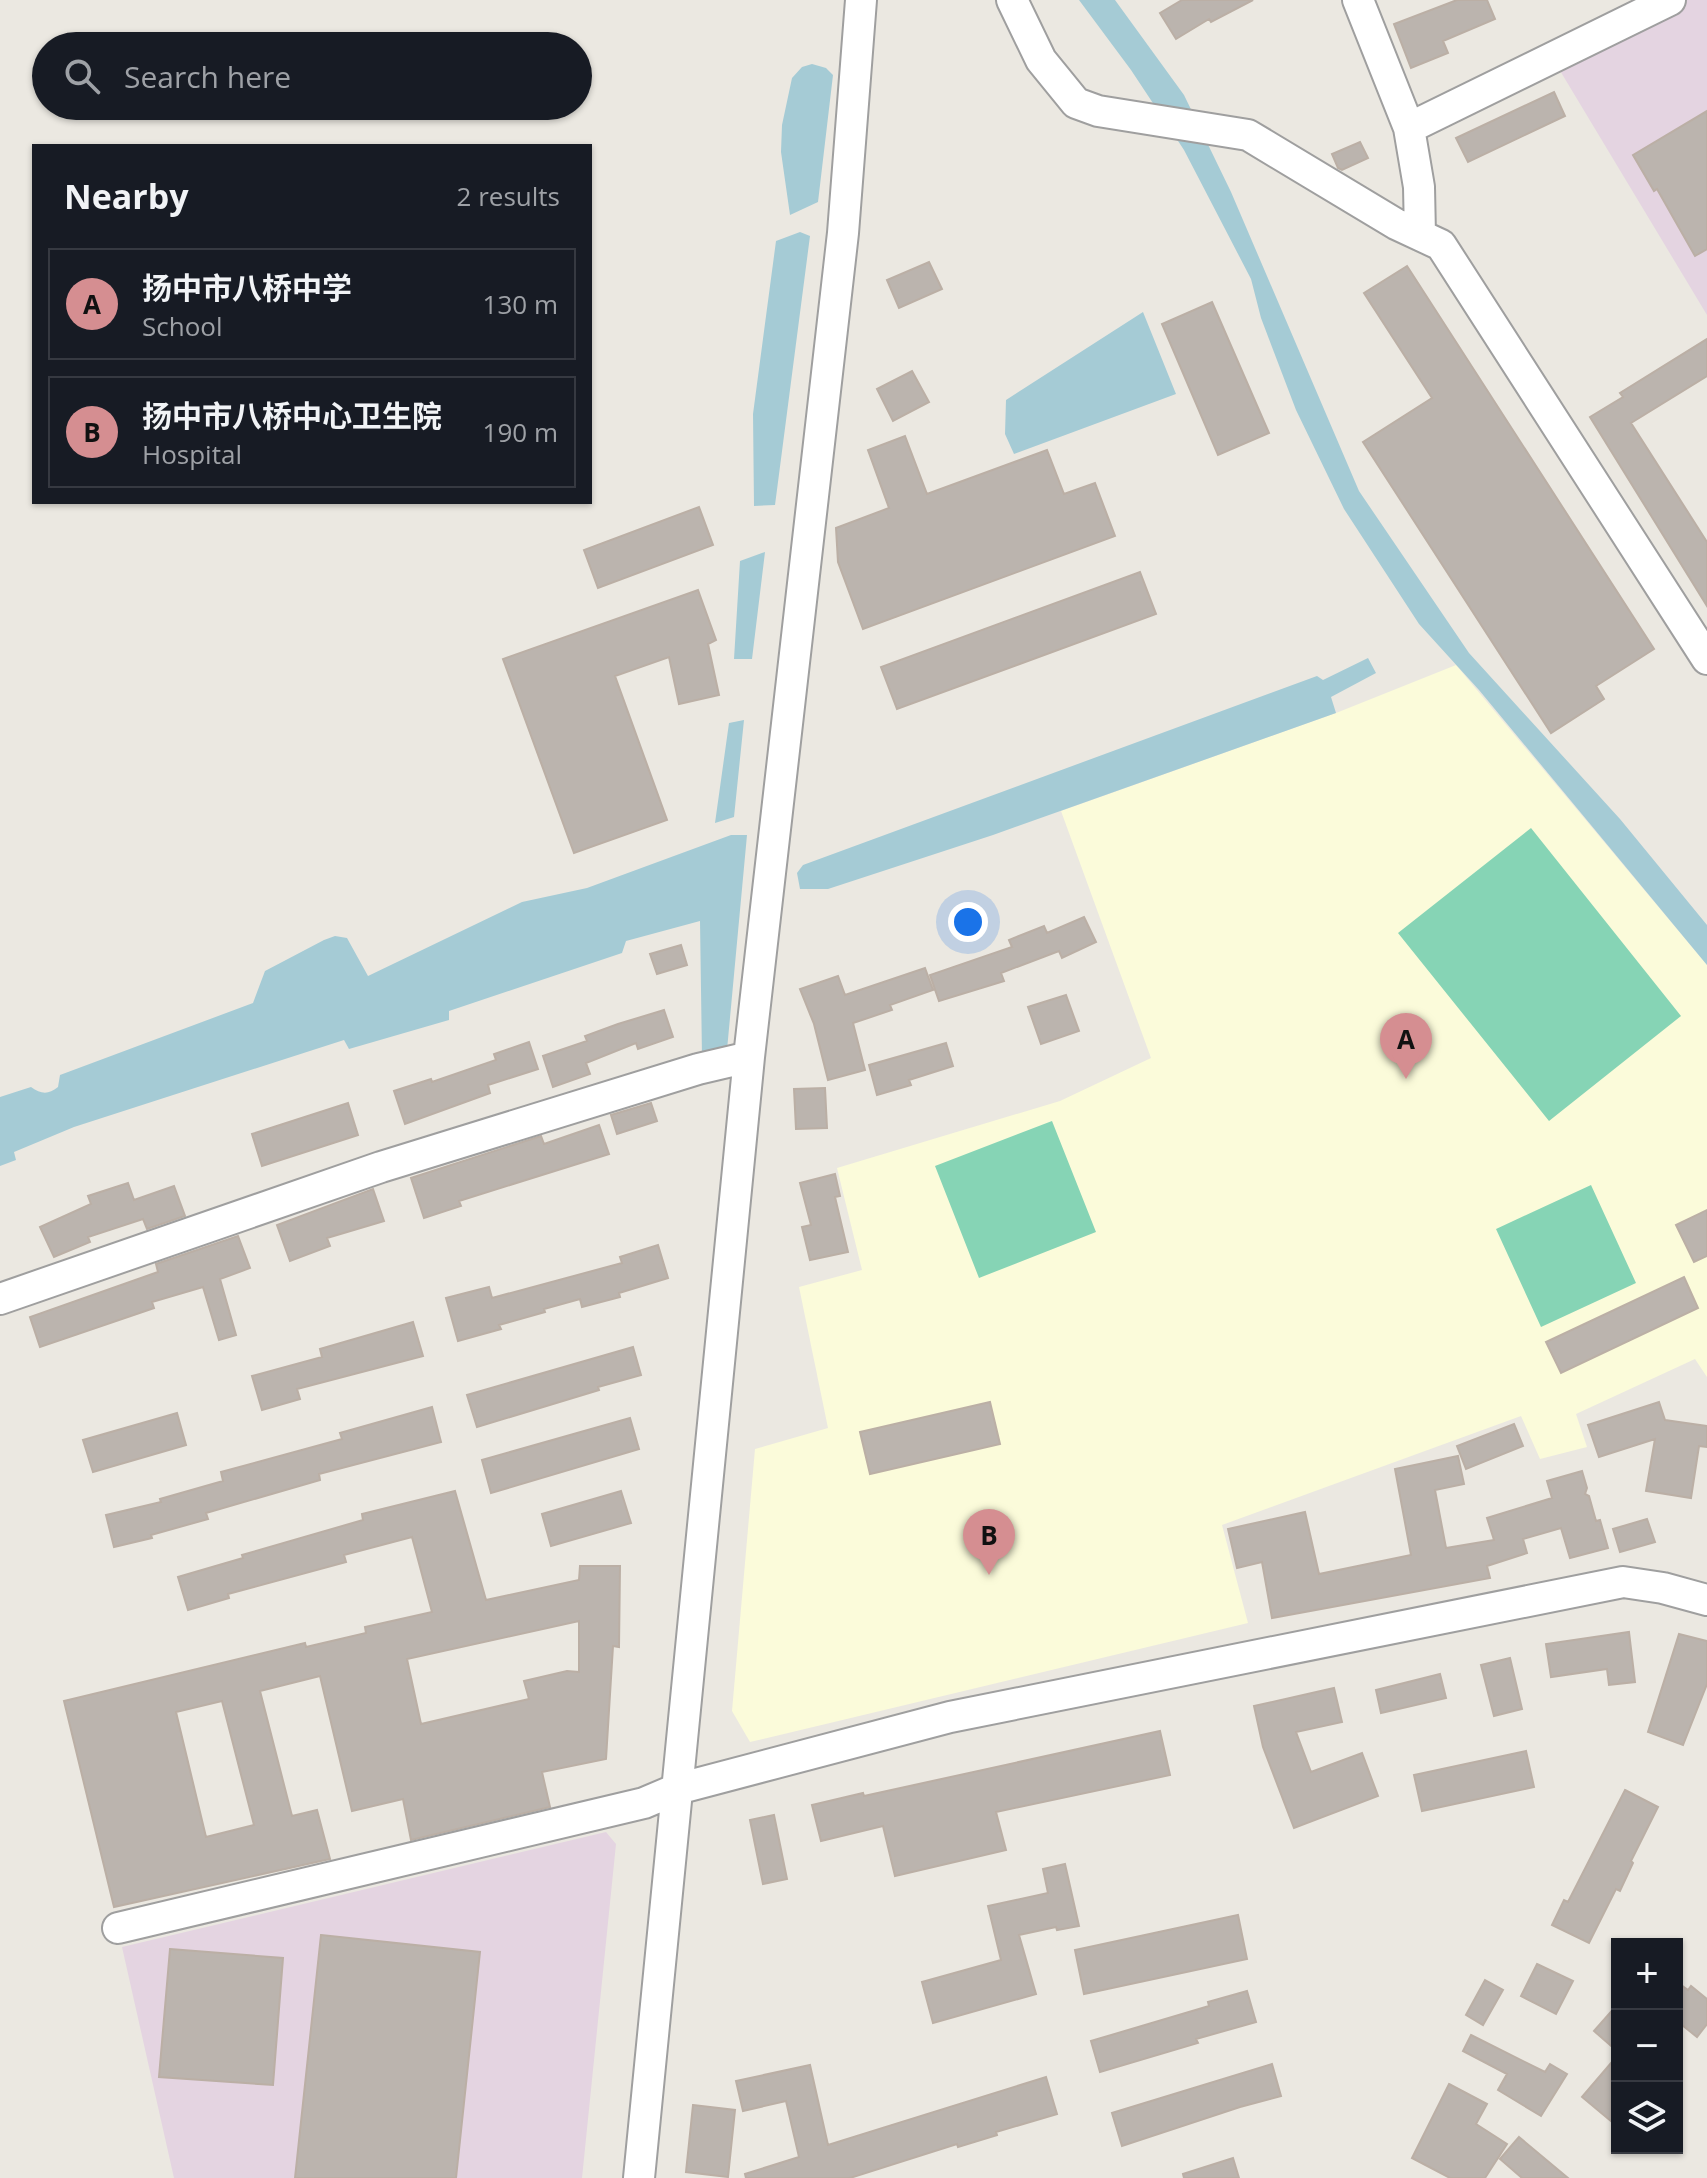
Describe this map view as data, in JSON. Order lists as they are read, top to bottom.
{
  "page": {
    "search": "Search here",
    "heading": ["Nearby", "2 results"],
    "list": [
      {
        "mark": "A",
        "name": "扬中市八桥中学",
        "note": "School",
        "value": "130 m"
      },
      {
        "mark": "B",
        "name": "扬中市八桥中心卫生院",
        "note": "Hospital",
        "value": "190 m"
      }
    ],
    "pins": ["A", "B"],
    "map_buttons": ["+", "−"]
  }
}
